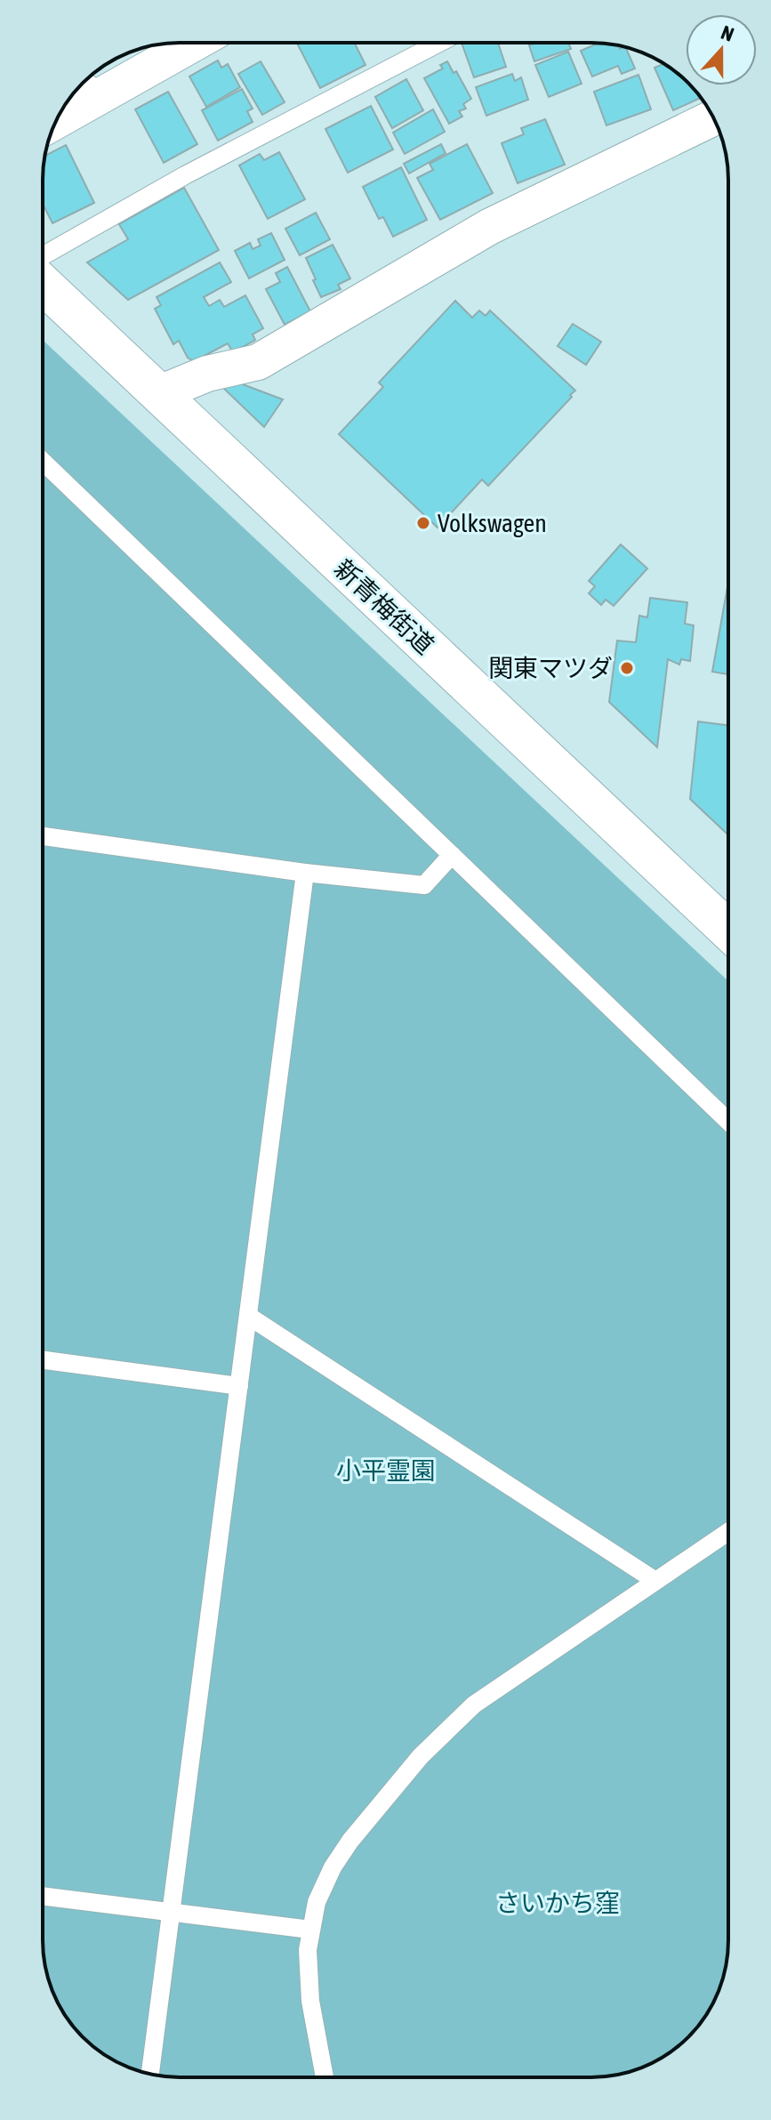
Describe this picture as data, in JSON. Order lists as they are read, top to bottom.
{
  "streets": {
    "main road": ["新青梅街道"]
  },
  "parks": ["小平霊園", "さいかち窪"],
  "places": ["Volkswagen", "関東マツダ"],
  "north": "top"
}
